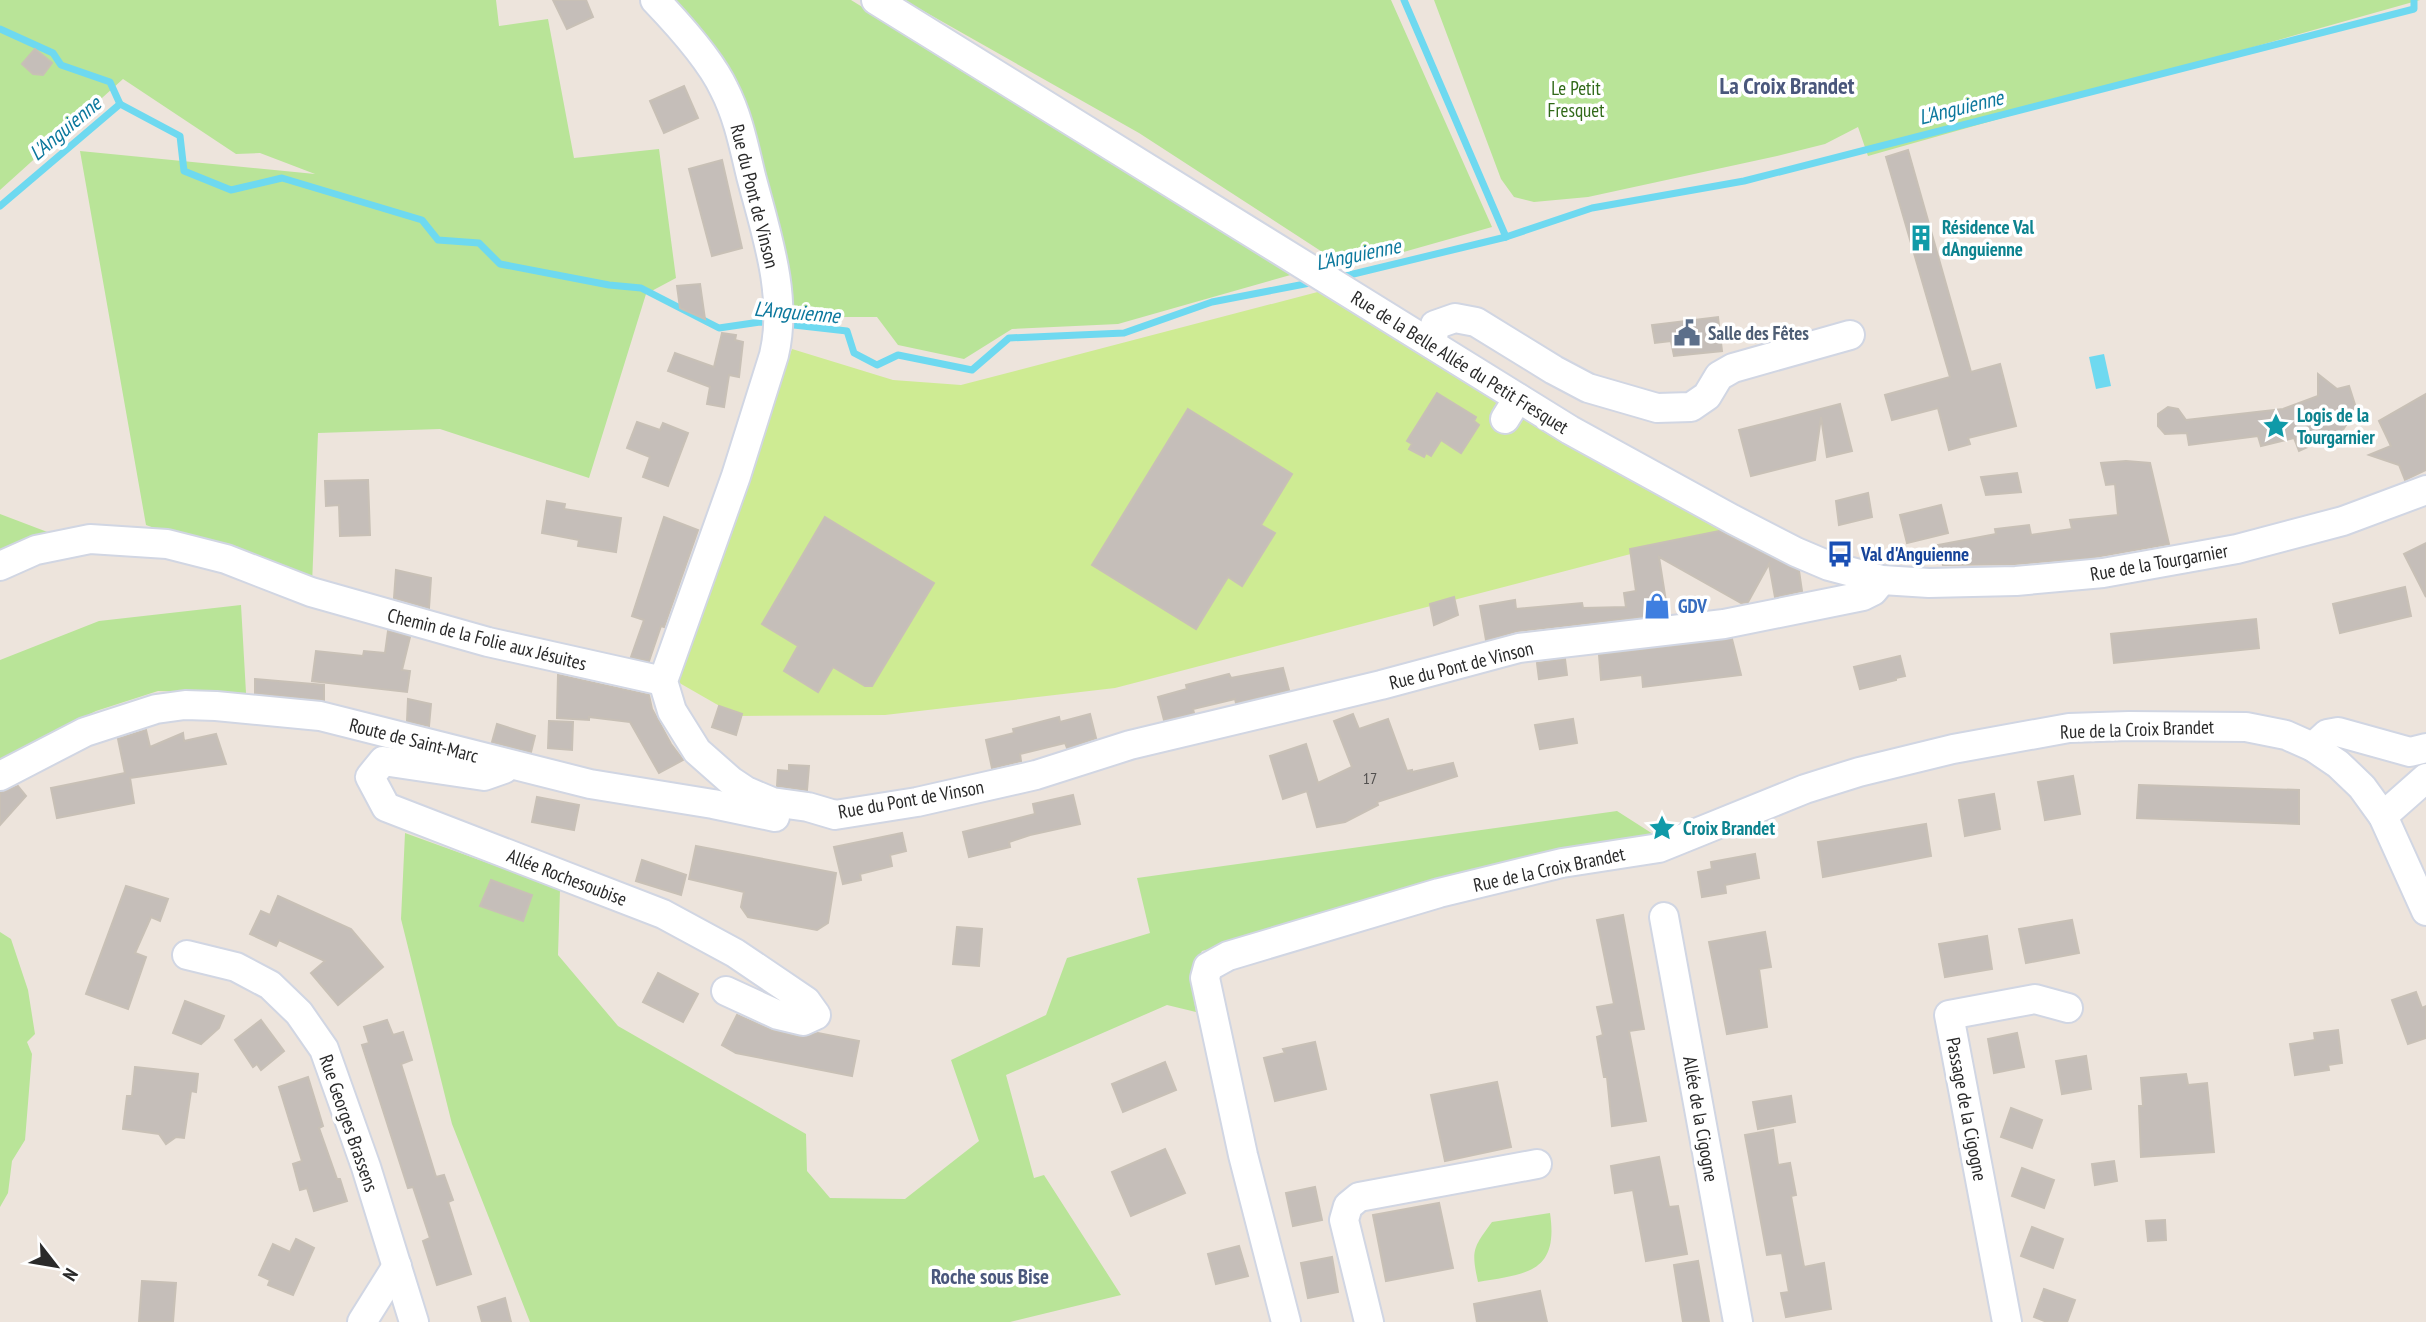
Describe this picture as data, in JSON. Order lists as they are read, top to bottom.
{
  "streets": {
    "street": [
      "Rue du Pont de Vinson",
      "Rue de la Belle Allée du Petit Fresquet",
      "Rue de la Tourgarnier",
      "Chemin de la Folie aux Jésuites",
      "Rue de la Croix Brandet",
      "Route de Saint-Marc",
      "Allée Rochesoubise",
      "Passage de la Cigogne",
      "Allée de la Cigogne",
      "Rue Georges Brassens"
    ]
  },
  "crossings": [
    ["Rue du Pont de Vinson", "Rue de la Belle Allée du Petit Fresquet"],
    ["Rue du Pont de Vinson", "Rue de la Tourgarnier"],
    ["Rue du Pont de Vinson", "Chemin de la Folie aux Jésuites"],
    ["Rue du Pont de Vinson", "Route de Saint-Marc"],
    ["Rue de la Belle Allée du Petit Fresquet", "Rue de la Tourgarnier"],
    ["Route de Saint-Marc", "Allée Rochesoubise"]
  ],
  "districts": ["La Croix Brandet", "Roche sous Bise"],
  "water": ["L'Anguienne"],
  "parks": ["Le Petit Fresquet"],
  "places": {
    "building": ["Résidence Val dAnguienne"],
    "public building": ["Salle des Fêtes"],
    "place": ["Logis de la Tourgarnier", "Croix Brandet"],
    "bus stop": ["Val d'Anguienne"],
    "shop": ["GDV"]
  },
  "house_numbers": ["17"],
  "north": "bottom right"
}
